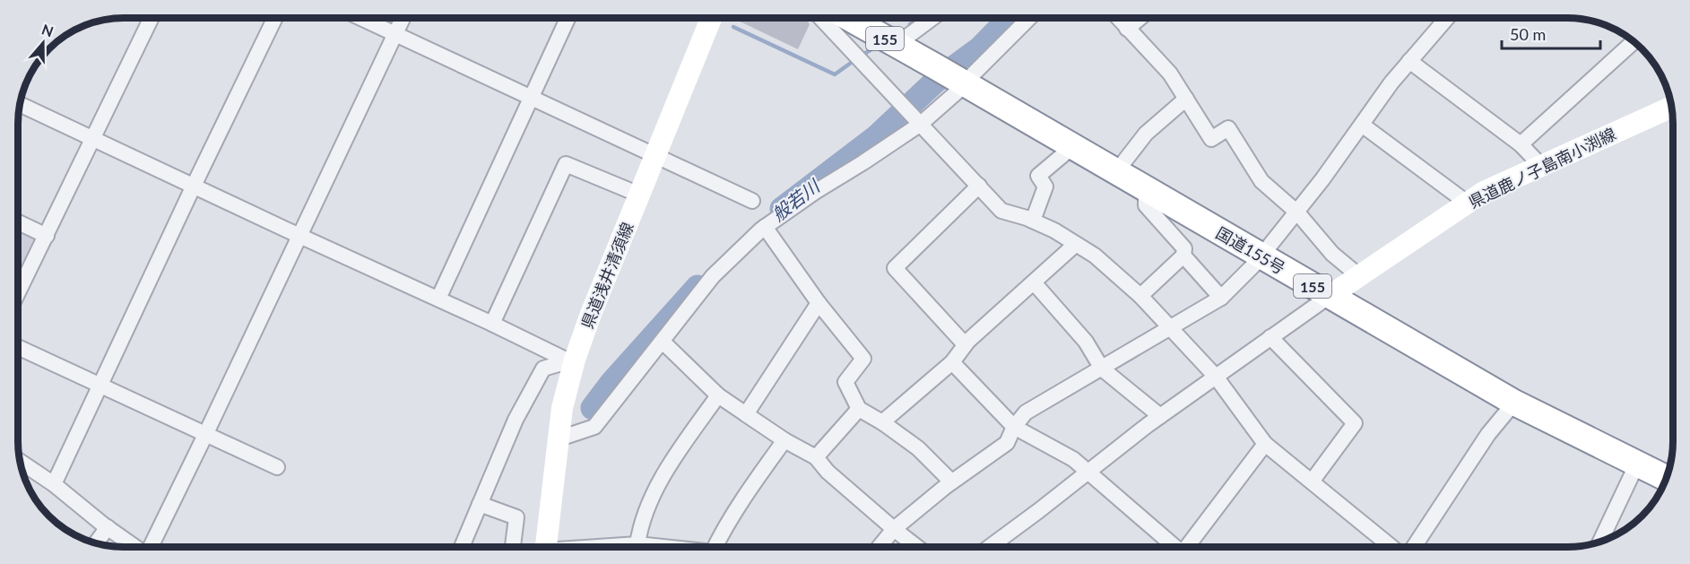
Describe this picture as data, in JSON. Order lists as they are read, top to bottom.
{
  "streets": {
    "highway": ["155", "国道155号"],
    "main road": ["県道鹿ノ子島南小渕線", "県道浅井清須線"]
  },
  "crossings": [
    ["県道鹿ノ子島南小渕線", "国道155号"]
  ],
  "water": ["般若川"],
  "scale_bar": "50 m",
  "north": "top"
}
